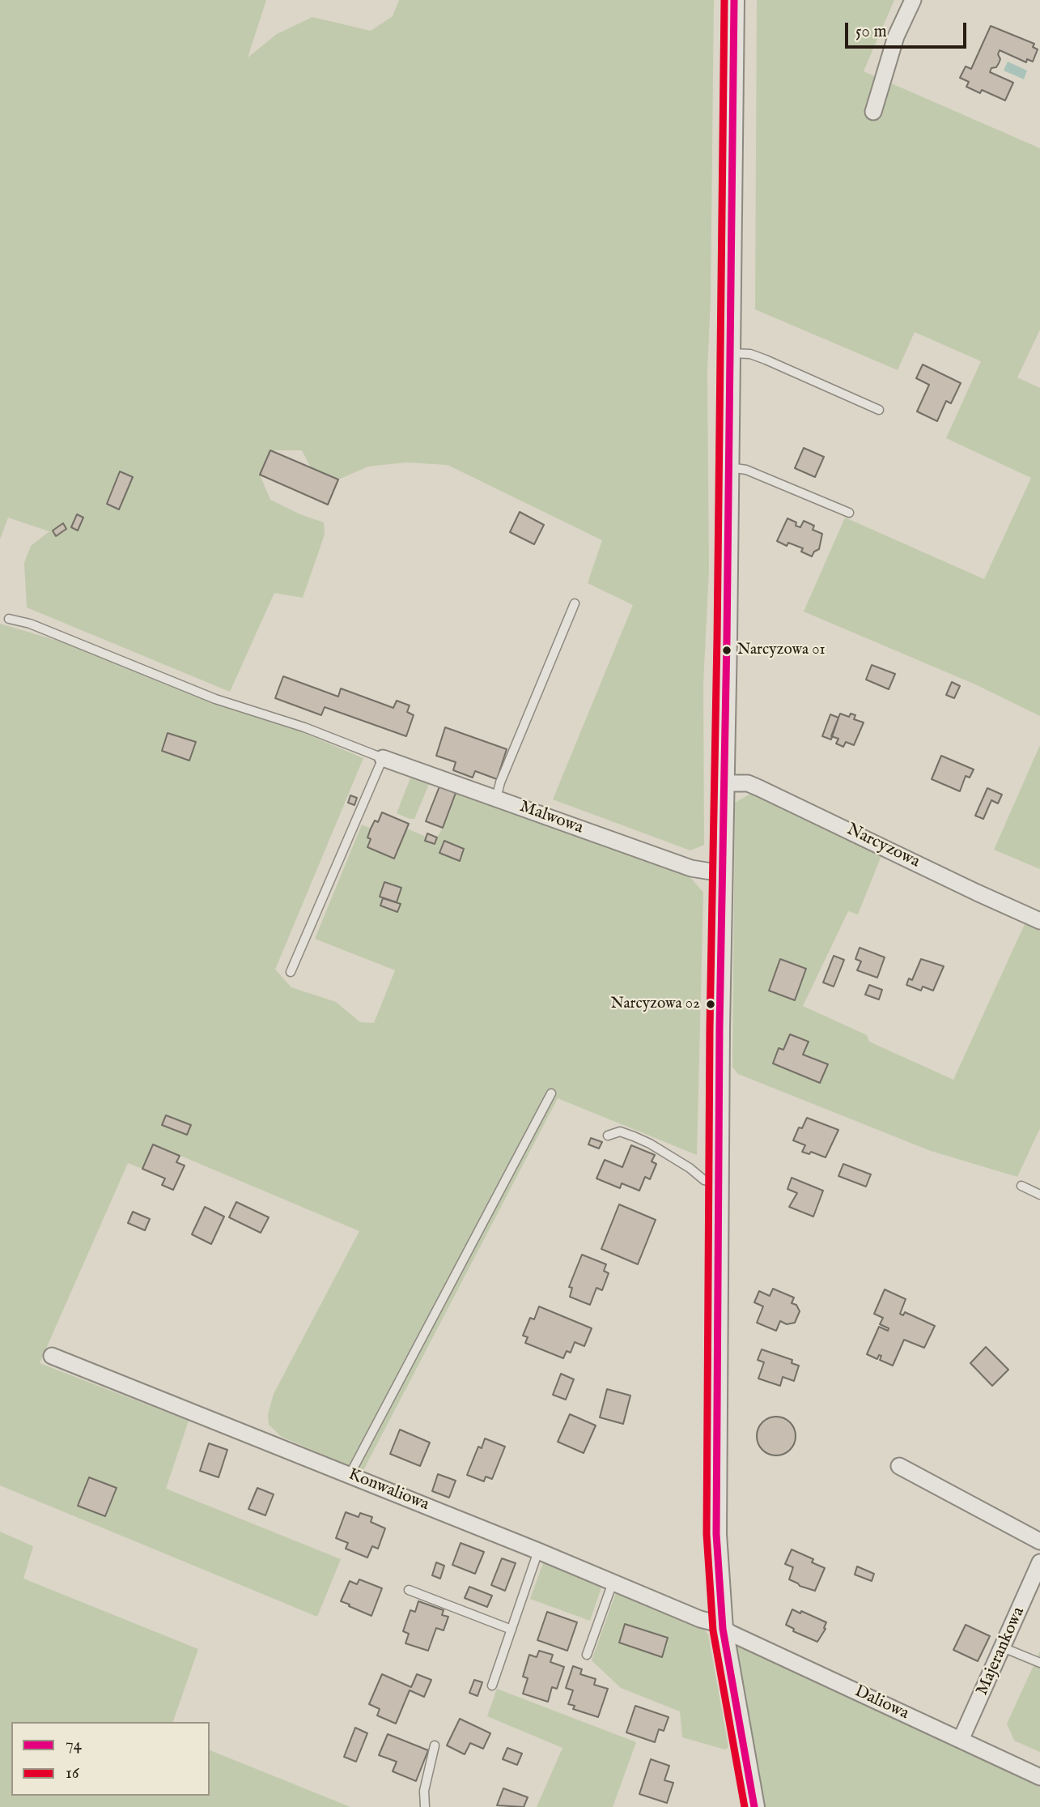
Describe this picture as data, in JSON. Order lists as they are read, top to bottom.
{
  "streets": {
    "street": [
      "Malwowa",
      "Narcyzowa",
      "Konwaliowa",
      "Majerankowa",
      "Daliowa"
    ]
  },
  "crossings": [
    ["Konwaliowa", "Daliowa"],
    ["Majerankowa", "Daliowa"]
  ],
  "places": ["Narcyzowa 01", "Narcyzowa 02"],
  "lines": ["transit line 74", "transit line 16"],
  "legend": ["74", "16"],
  "scale_bar": "50 m"
}
